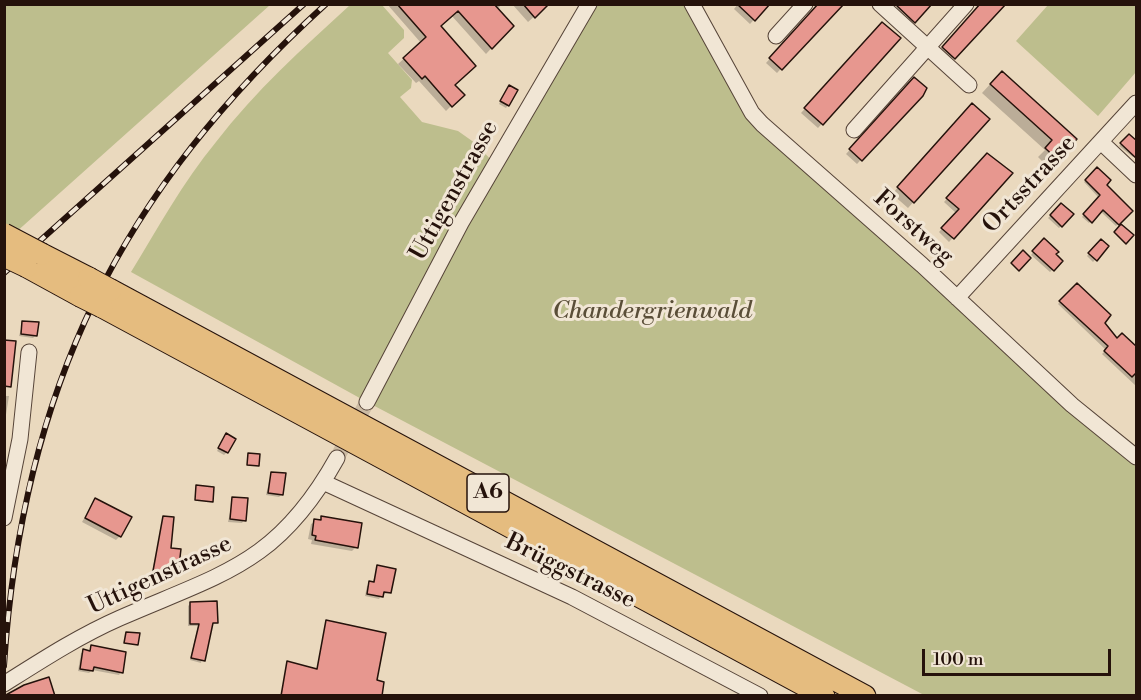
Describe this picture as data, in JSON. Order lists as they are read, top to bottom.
{
  "streets": {
    "highway": ["A6"],
    "street": [
      "Ortsstrasse",
      "Uttigenstrasse",
      "Forstweg",
      "Brüggstrasse"
    ]
  },
  "crossings": [
    ["Ortsstrasse", "Forstweg"],
    ["Uttigenstrasse", "Brüggstrasse"]
  ],
  "parks": ["Chandergrienwald"],
  "scale_bar": "100 m"
}
